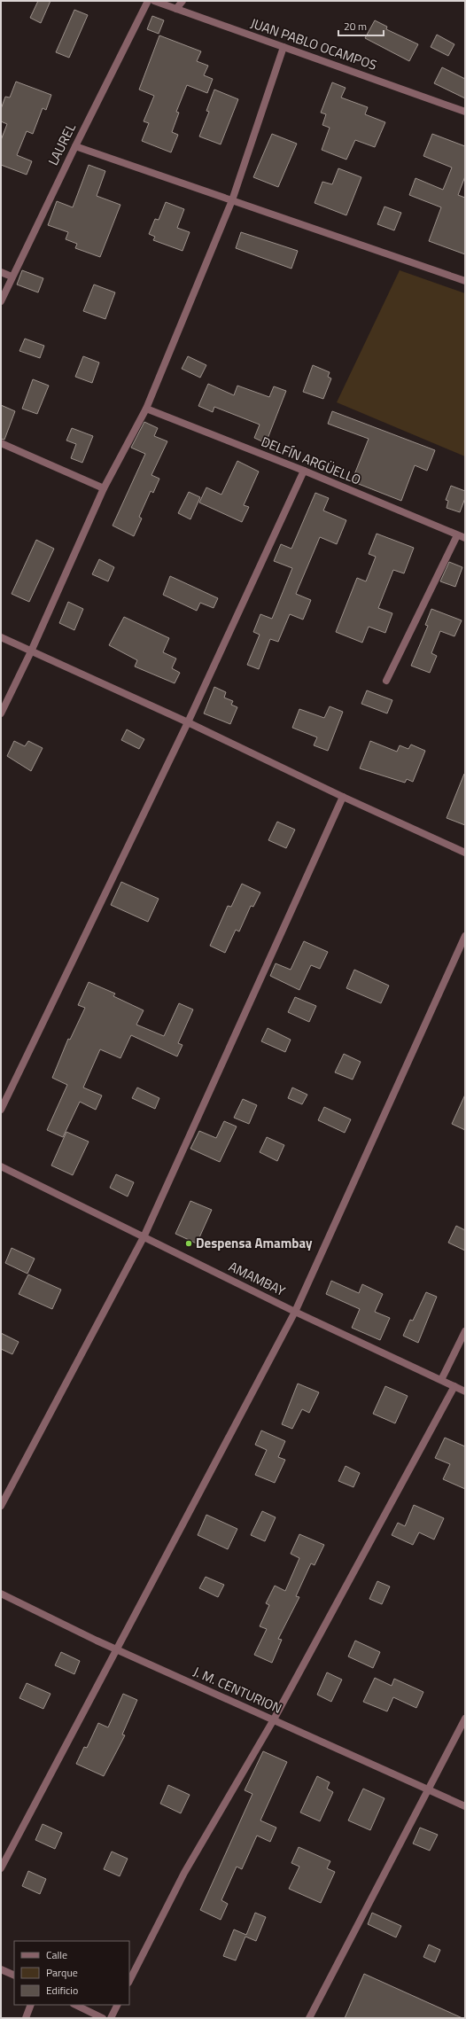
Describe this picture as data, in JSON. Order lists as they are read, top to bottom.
{
  "streets": {
    "street": [
      "JUAN PABLO OCAMPOS",
      "LAUREL",
      "DELFÍN ARGÜELLO",
      "AMAMBAY",
      "J. M. CENTURION"
    ]
  },
  "places": ["Despensa Amambay"],
  "legend": ["Calle", "Parque", "Edificio"],
  "scale_bar": "20 m"
}
